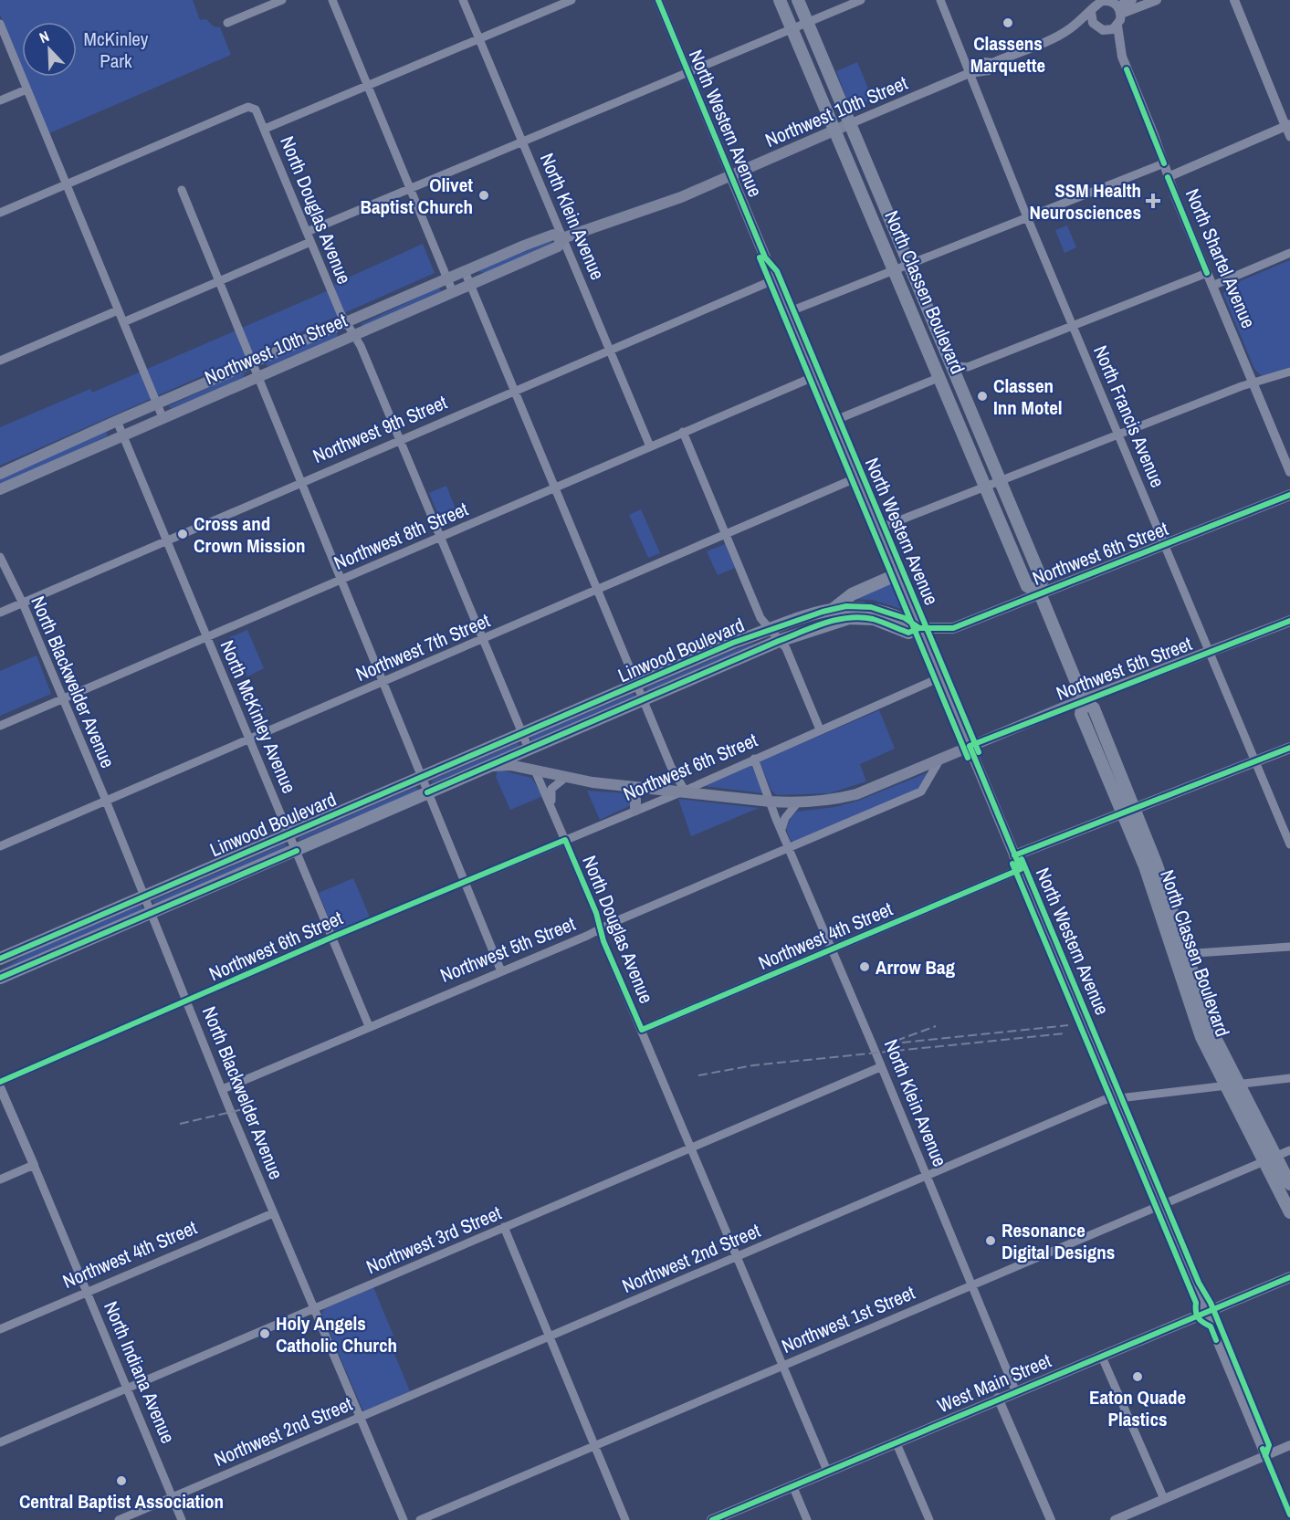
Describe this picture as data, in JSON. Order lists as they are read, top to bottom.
{
  "streets": {
    "main road": [
      "Northwest 10th Street",
      "North Western Avenue",
      "North Classen Boulevard",
      "Northwest 6th Street",
      "Linwood Boulevard",
      "Northwest 5th Street",
      "West Main Street"
    ],
    "street": [
      "North Douglas Avenue",
      "North Klein Avenue",
      "North Shartel Avenue",
      "North Francis Avenue",
      "Northwest 9th Street",
      "Northwest 8th Street",
      "Northwest 7th Street",
      "North Blackwelder Avenue",
      "North McKinley Avenue",
      "Northwest 4th Street",
      "Northwest 3rd Street",
      "Northwest 2nd Street",
      "Northwest 1st Street",
      "North Indiana Avenue"
    ]
  },
  "crossings": [
    ["Northwest 10th Street", "North Western Avenue"],
    ["Northwest 10th Street", "North Douglas Avenue"],
    ["Northwest 10th Street", "North Klein Avenue"],
    ["Northwest 10th Street", "North Shartel Avenue"],
    ["Northwest 10th Street", "North Classen Boulevard"],
    ["Northwest 10th Street", "North Francis Avenue"],
    ["Northwest 10th Street", "North McKinley Avenue"],
    ["North Western Avenue", "Northwest 9th Street"],
    ["North Western Avenue", "Northwest 8th Street"],
    ["North Western Avenue", "Northwest 6th Street"],
    ["North Western Avenue", "Northwest 7th Street"],
    ["North Western Avenue", "Linwood Boulevard"],
    ["North Western Avenue", "Northwest 5th Street"],
    ["North Western Avenue", "Northwest 4th Street"],
    ["North Western Avenue", "Northwest 2nd Street"],
    ["North Western Avenue", "Northwest 1st Street"],
    ["North Western Avenue", "West Main Street"],
    ["North Douglas Avenue", "Northwest 9th Street"],
    ["North Douglas Avenue", "Northwest 8th Street"],
    ["North Douglas Avenue", "Northwest 6th Street"],
    ["North Douglas Avenue", "Northwest 7th Street"],
    ["North Douglas Avenue", "Linwood Boulevard"],
    ["North Douglas Avenue", "Northwest 5th Street"],
    ["North Douglas Avenue", "Northwest 4th Street"],
    ["North Douglas Avenue", "Northwest 3rd Street"],
    ["North Douglas Avenue", "Northwest 2nd Street"],
    ["North Douglas Avenue", "Northwest 1st Street"],
    ["North Douglas Avenue", "West Main Street"],
    ["North Klein Avenue", "Northwest 9th Street"],
    ["North Klein Avenue", "Northwest 8th Street"],
    ["North Klein Avenue", "Northwest 6th Street"],
    ["North Klein Avenue", "Northwest 5th Street"],
    ["North Klein Avenue", "Northwest 4th Street"],
    ["North Klein Avenue", "Northwest 3rd Street"],
    ["North Klein Avenue", "Northwest 2nd Street"],
    ["North Klein Avenue", "Northwest 1st Street"],
    ["North Klein Avenue", "West Main Street"],
    ["North Classen Boulevard", "Northwest 6th Street"],
    ["North Classen Boulevard", "Northwest 5th Street"],
    ["North Classen Boulevard", "Northwest 2nd Street"],
    ["North Classen Boulevard", "Northwest 1st Street"],
    ["North Francis Avenue", "Northwest 6th Street"],
    ["North Francis Avenue", "Northwest 5th Street"],
    ["Northwest 9th Street", "North Blackwelder Avenue"],
    ["Northwest 9th Street", "North McKinley Avenue"],
    ["Northwest 8th Street", "North Blackwelder Avenue"],
    ["Northwest 8th Street", "North McKinley Avenue"],
    ["Northwest 6th Street", "Linwood Boulevard"],
    ["Northwest 6th Street", "Northwest 5th Street"],
    ["Northwest 6th Street", "North Blackwelder Avenue"],
    ["Northwest 6th Street", "North McKinley Avenue"],
    ["Northwest 7th Street", "North Blackwelder Avenue"],
    ["Northwest 7th Street", "North McKinley Avenue"],
    ["Linwood Boulevard", "Northwest 5th Street"],
    ["Linwood Boulevard", "North Blackwelder Avenue"],
    ["Linwood Boulevard", "North McKinley Avenue"],
    ["Northwest 5th Street", "North Blackwelder Avenue"],
    ["Northwest 5th Street", "North McKinley Avenue"],
    ["North Blackwelder Avenue", "Northwest 4th Street"],
    ["North Blackwelder Avenue", "Northwest 3rd Street"],
    ["North Blackwelder Avenue", "Northwest 2nd Street"],
    ["Northwest 4th Street", "North Indiana Avenue"],
    ["Northwest 3rd Street", "North Indiana Avenue"],
    ["Northwest 2nd Street", "North Indiana Avenue"]
  ],
  "parks": ["McKinley Park"],
  "places": {
    "other": [
      "Classens Marquette",
      "Olivet Baptist Church",
      "Classen Inn Motel",
      "Cross and Crown Mission",
      "Arrow Bag",
      "Resonance Digital Designs",
      "Holy Angels Catholic Church",
      "Eaton Quade Plastics",
      "Central Baptist Association"
    ],
    "health": ["SSM Health Neurosciences"]
  },
  "north": "top left"
}
